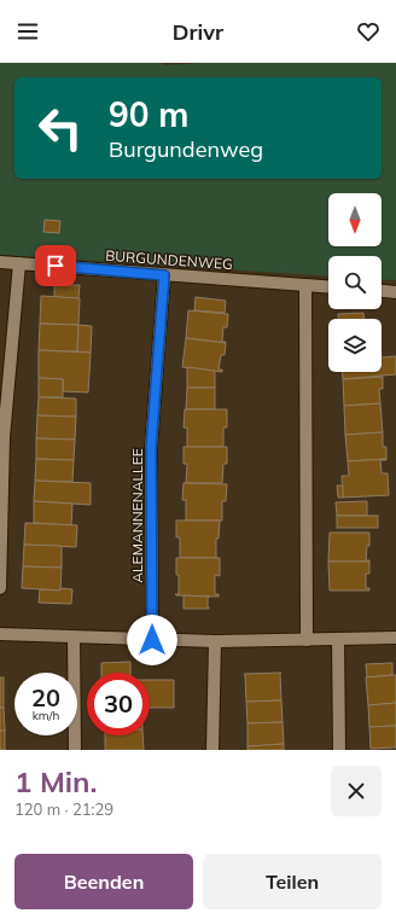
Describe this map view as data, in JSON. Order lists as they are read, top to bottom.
{
  "streets": {
    "street": ["BURGUNDENWEG", "ALEMANNENALLEE"]
  },
  "crossings": [
    ["BURGUNDENWEG", "ALEMANNENALLEE"]
  ],
  "north": "bottom",
  "page": {
    "header": "Drivr",
    "turn": ["90 m", "Burgundenweg"],
    "speed": "20 km/h",
    "limit": "30",
    "heading": ["1 Min.", "120 m · 21:29"],
    "buttons": ["Beenden", "Teilen"]
  }
}
